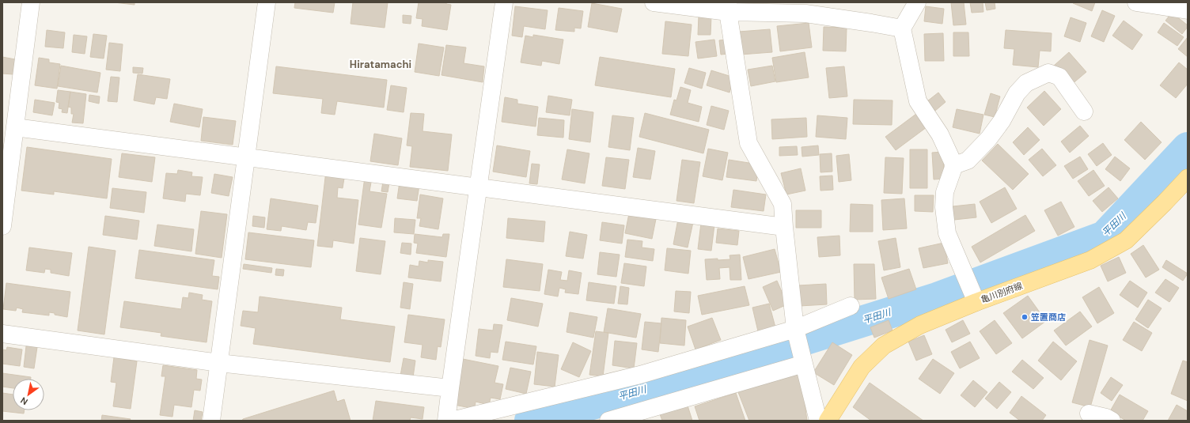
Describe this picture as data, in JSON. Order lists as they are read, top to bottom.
{
  "streets": {
    "main road": ["亀川別府線"]
  },
  "districts": ["Hiratamachi"],
  "water": ["平田川"],
  "places": ["笠置商店"],
  "north": "bottom left"
}
